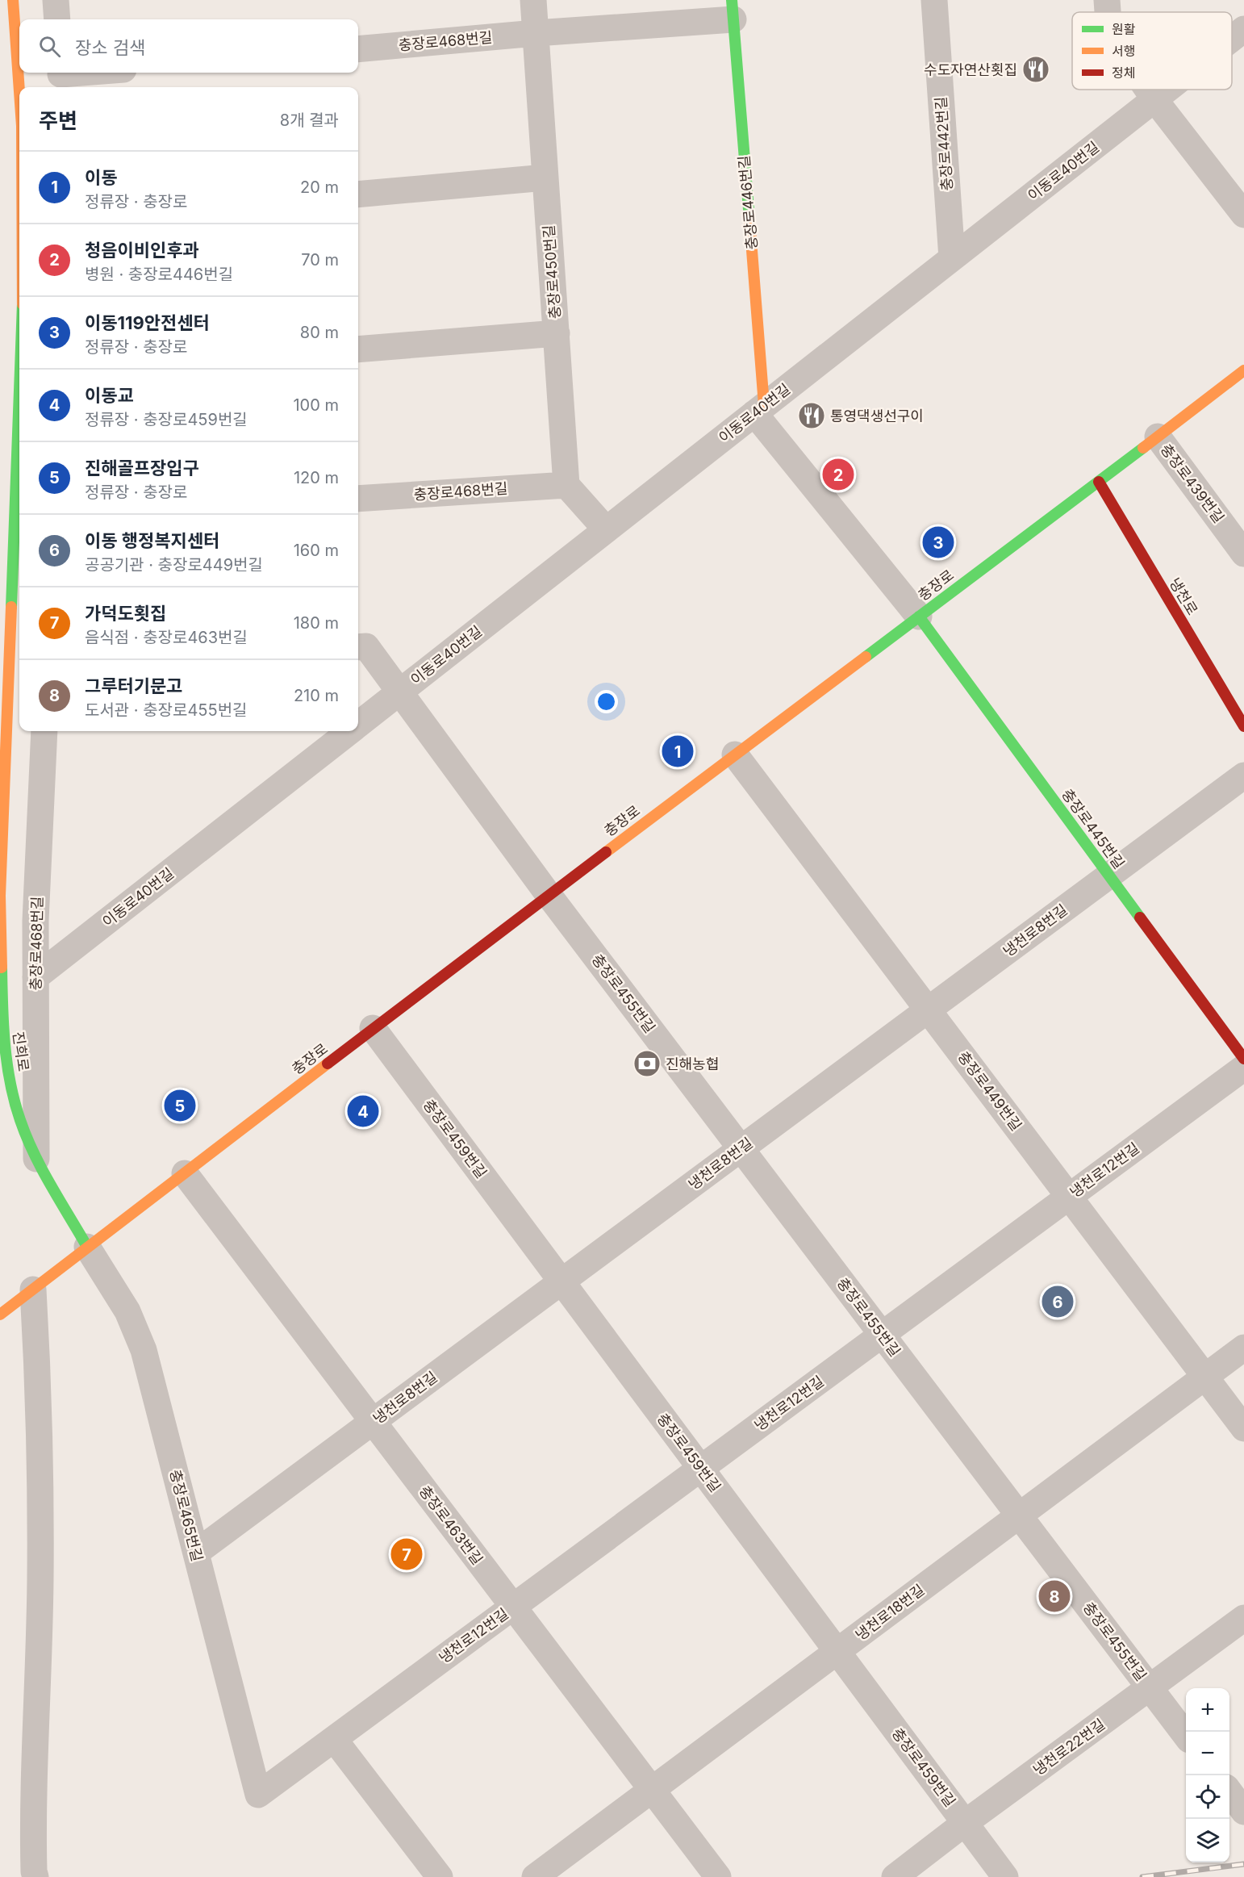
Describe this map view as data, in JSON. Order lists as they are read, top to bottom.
{
  "streets": {
    "main road": [
      "충장로446번길",
      "충장로",
      "냉천로",
      "충장로445번길",
      "진희로"
    ],
    "street": [
      "충장로468번길",
      "충장로442번길",
      "이동로40번길",
      "충장로450번길",
      "충장로439번길",
      "냉천로8번길",
      "충장로455번길",
      "충장로449번길",
      "충장로459번길",
      "냉천로12번길",
      "충장로465번길",
      "충장로463번길",
      "냉천로18번길",
      "냉천로22번길"
    ]
  },
  "crossings": [
    ["충장로468번길", "이동로40번길"],
    ["충장로468번길", "충장로446번길"],
    ["충장로468번길", "충장로450번길"],
    ["충장로468번길", "진희로"],
    ["충장로442번길", "이동로40번길"],
    ["이동로40번길", "충장로446번길"],
    ["이동로40번길", "충장로455번길"],
    ["충장로439번길", "충장로"],
    ["충장로", "냉천로"],
    ["충장로", "충장로445번길"],
    ["충장로", "충장로455번길"],
    ["충장로", "진희로"],
    ["충장로", "충장로449번길"],
    ["충장로", "충장로459번길"],
    ["충장로", "충장로465번길"],
    ["충장로", "충장로463번길"],
    ["충장로445번길", "냉천로8번길"],
    ["냉천로8번길", "충장로455번길"],
    ["냉천로8번길", "충장로449번길"],
    ["냉천로8번길", "충장로459번길"],
    ["냉천로8번길", "충장로465번길"],
    ["냉천로8번길", "충장로463번길"],
    ["충장로455번길", "냉천로12번길"],
    ["충장로455번길", "냉천로18번길"],
    ["충장로455번길", "냉천로22번길"],
    ["진희로", "충장로465번길"],
    ["충장로449번길", "냉천로12번길"],
    ["충장로449번길", "냉천로18번길"],
    ["충장로459번길", "냉천로12번길"],
    ["충장로459번길", "냉천로18번길"],
    ["충장로459번길", "냉천로22번길"],
    ["냉천로12번길", "충장로465번길"],
    ["냉천로12번길", "충장로463번길"],
    ["충장로463번길", "냉천로18번길"]
  ],
  "places": {
    "restaurant": ["수도자연산횟집", "통영댁생선구이"],
    "bank": ["진해농협"]
  },
  "legend": ["원활", "서행", "정체"],
  "page": {
    "search": "장소 검색",
    "heading": ["주변", "8개 결과"],
    "list": [
      {
        "mark": "1",
        "name": "이동",
        "note": "정류장 · 충장로",
        "value": "20 m"
      },
      {
        "mark": "2",
        "name": "청음이비인후과",
        "note": "병원 · 충장로446번길",
        "value": "70 m"
      },
      {
        "mark": "3",
        "name": "이동119안전센터",
        "note": "정류장 · 충장로",
        "value": "80 m"
      },
      {
        "mark": "4",
        "name": "이동교",
        "note": "정류장 · 충장로459번길",
        "value": "100 m"
      },
      {
        "mark": "5",
        "name": "진해골프장입구",
        "note": "정류장 · 충장로",
        "value": "120 m"
      },
      {
        "mark": "6",
        "name": "이동 행정복지센터",
        "note": "공공기관 · 충장로449번길",
        "value": "160 m"
      },
      {
        "mark": "7",
        "name": "가덕도횟집",
        "note": "음식점 · 충장로463번길",
        "value": "180 m"
      },
      {
        "mark": "8",
        "name": "그루터기문고",
        "note": "도서관 · 충장로455번길",
        "value": "210 m"
      }
    ],
    "pins": [
      "2",
      "3",
      "1",
      "5",
      "4",
      "6",
      "7",
      "8"
    ],
    "map_buttons": ["+", "−"]
  }
}
